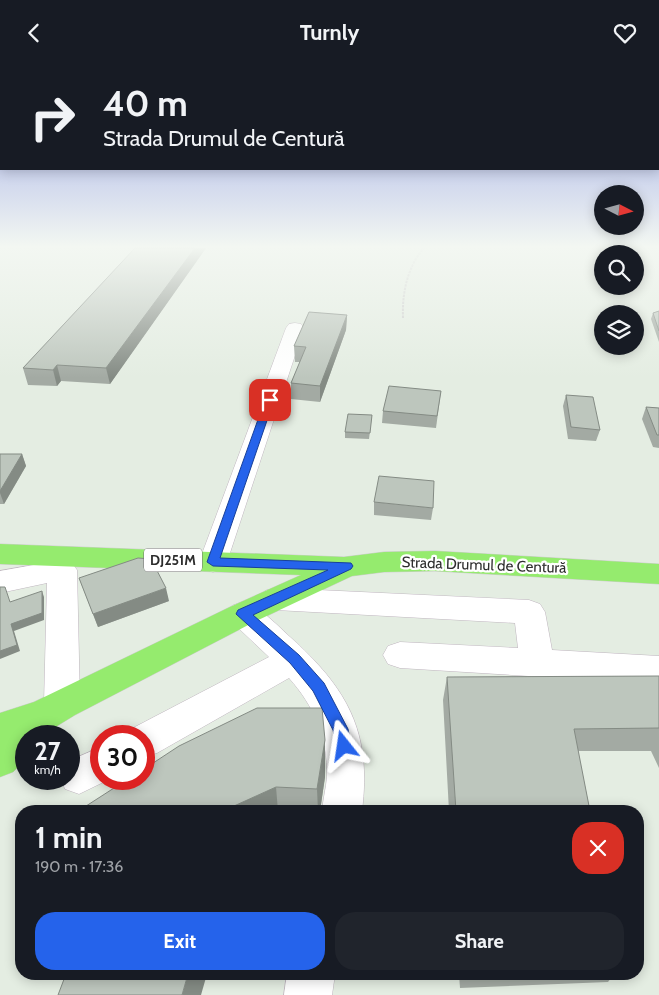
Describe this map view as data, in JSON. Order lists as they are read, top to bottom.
{
  "streets": {
    "highway": ["DJ251M", "Strada Drumul de Centură"]
  },
  "crossings": [
    ["DJ251M", "Strada Drumul de Centură"]
  ],
  "north": "right",
  "page": {
    "header": "Turnly",
    "turn": ["40 m", "Strada Drumul de Centură"],
    "speed": "27 km/h",
    "limit": "30",
    "heading": ["1 min", "190 m · 17:36"],
    "buttons": ["Exit", "Share"]
  }
}
